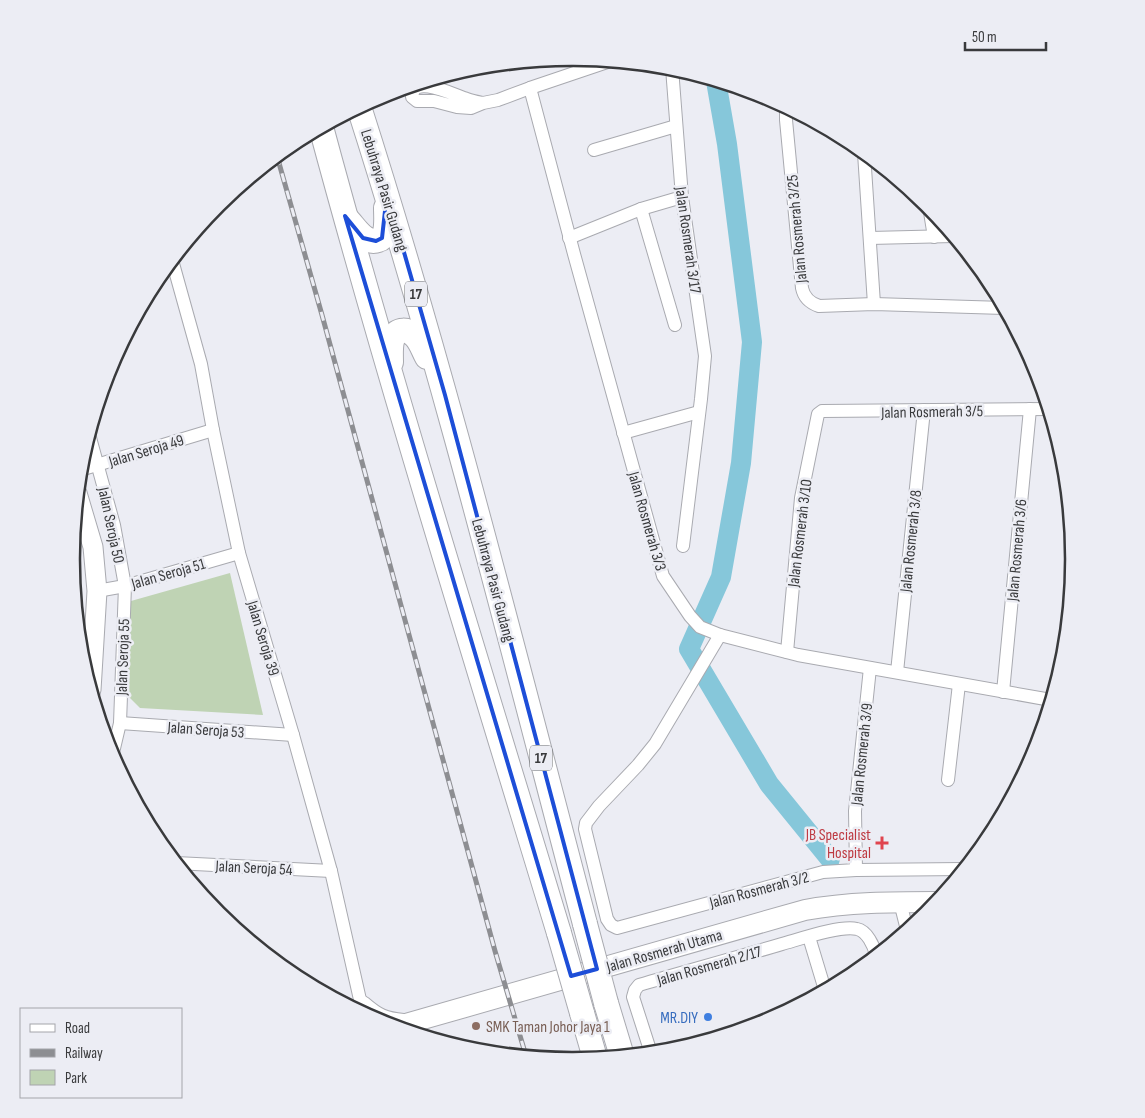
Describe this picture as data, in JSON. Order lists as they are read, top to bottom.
{
  "streets": {
    "highway": ["Lebuhraya Pasir Gudang", "17"],
    "main road": ["Jalan Rosmerah Utama"],
    "street": [
      "Jalan Rosmerah 3/25",
      "Jalan Rosmerah 3/17",
      "Jalan Rosmerah 3/5",
      "Jalan Seroja 49",
      "Jalan Rosmerah 3/3",
      "Jalan Seroja 50",
      "Jalan Rosmerah 3/10",
      "Jalan Rosmerah 3/8",
      "Jalan Rosmerah 3/6",
      "Jalan Seroja 51",
      "Jalan Seroja 39",
      "Jalan Seroja 55",
      "Jalan Seroja 53",
      "Jalan Rosmerah 3/9",
      "Jalan Seroja 54",
      "Jalan Rosmerah 3/2",
      "Jalan Rosmerah 2/17"
    ]
  },
  "crossings": [
    ["Jalan Rosmerah 3/5", "Jalan Rosmerah 3/10"],
    ["Jalan Rosmerah 3/5", "Jalan Rosmerah 3/8"],
    ["Jalan Rosmerah 3/5", "Jalan Rosmerah 3/6"],
    ["Jalan Seroja 49", "Jalan Seroja 50"],
    ["Jalan Seroja 49", "Jalan Seroja 39"],
    ["Jalan Rosmerah 3/3", "Jalan Rosmerah 3/10"],
    ["Jalan Rosmerah 3/3", "Jalan Rosmerah 3/8"],
    ["Jalan Rosmerah 3/3", "Jalan Rosmerah 3/6"],
    ["Jalan Rosmerah 3/3", "Jalan Rosmerah 3/9"],
    ["Jalan Rosmerah 3/3", "Jalan Rosmerah 3/2"],
    ["Jalan Seroja 50", "Jalan Seroja 51"],
    ["Jalan Seroja 50", "Jalan Seroja 55"],
    ["Jalan Seroja 51", "Jalan Seroja 39"],
    ["Jalan Seroja 51", "Jalan Seroja 55"],
    ["Jalan Seroja 39", "Jalan Seroja 53"],
    ["Jalan Seroja 39", "Jalan Seroja 54"],
    ["Jalan Seroja 55", "Jalan Seroja 53"],
    ["Jalan Rosmerah 3/9", "Jalan Rosmerah 3/2"]
  ],
  "places": {
    "health": ["JB Specialist Hospital"],
    "other": ["MR.DIY", "SMK Taman Johor Jaya 1"]
  },
  "legend": ["Road", "Railway", "Park"],
  "scale_bar": "50 m"
}
